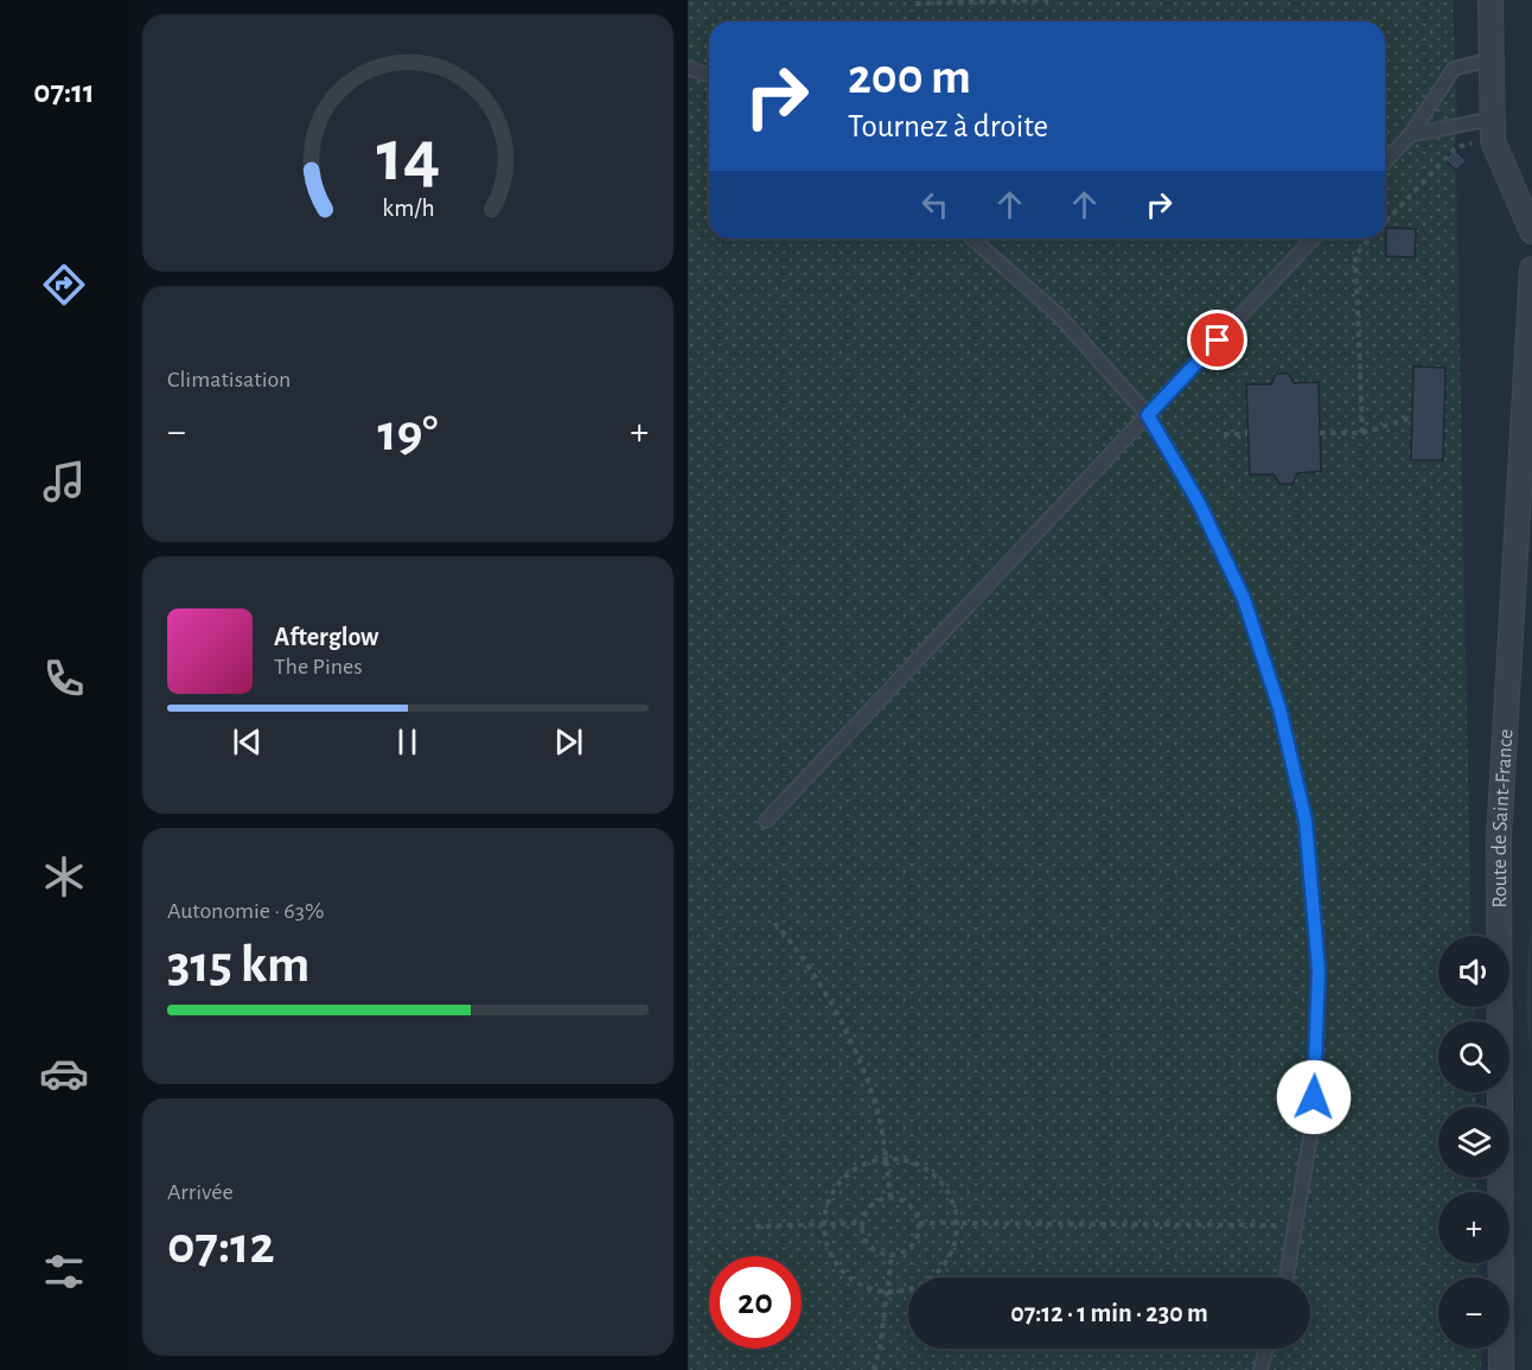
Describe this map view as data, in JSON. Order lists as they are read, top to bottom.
{
  "streets": {
    "street": ["Route de Saint-France"]
  },
  "page": {
    "tabs": "07:11",
    "turn": ["200 m", "Tournez à droite"],
    "tile": [
      "Climatisation",
      ["Autonomie · 63%", "315 km"],
      ["Arrivée", "07:12"]
    ],
    "heat": ["−", "19°", "+"],
    "song": ["Afterglow", "The Pines"],
    "map_buttons": ["+", "−"],
    "limit": "20",
    "trip": "07:12 · 1 min · 230 m",
    "gauge": ["14", "km/h"]
  }
}
